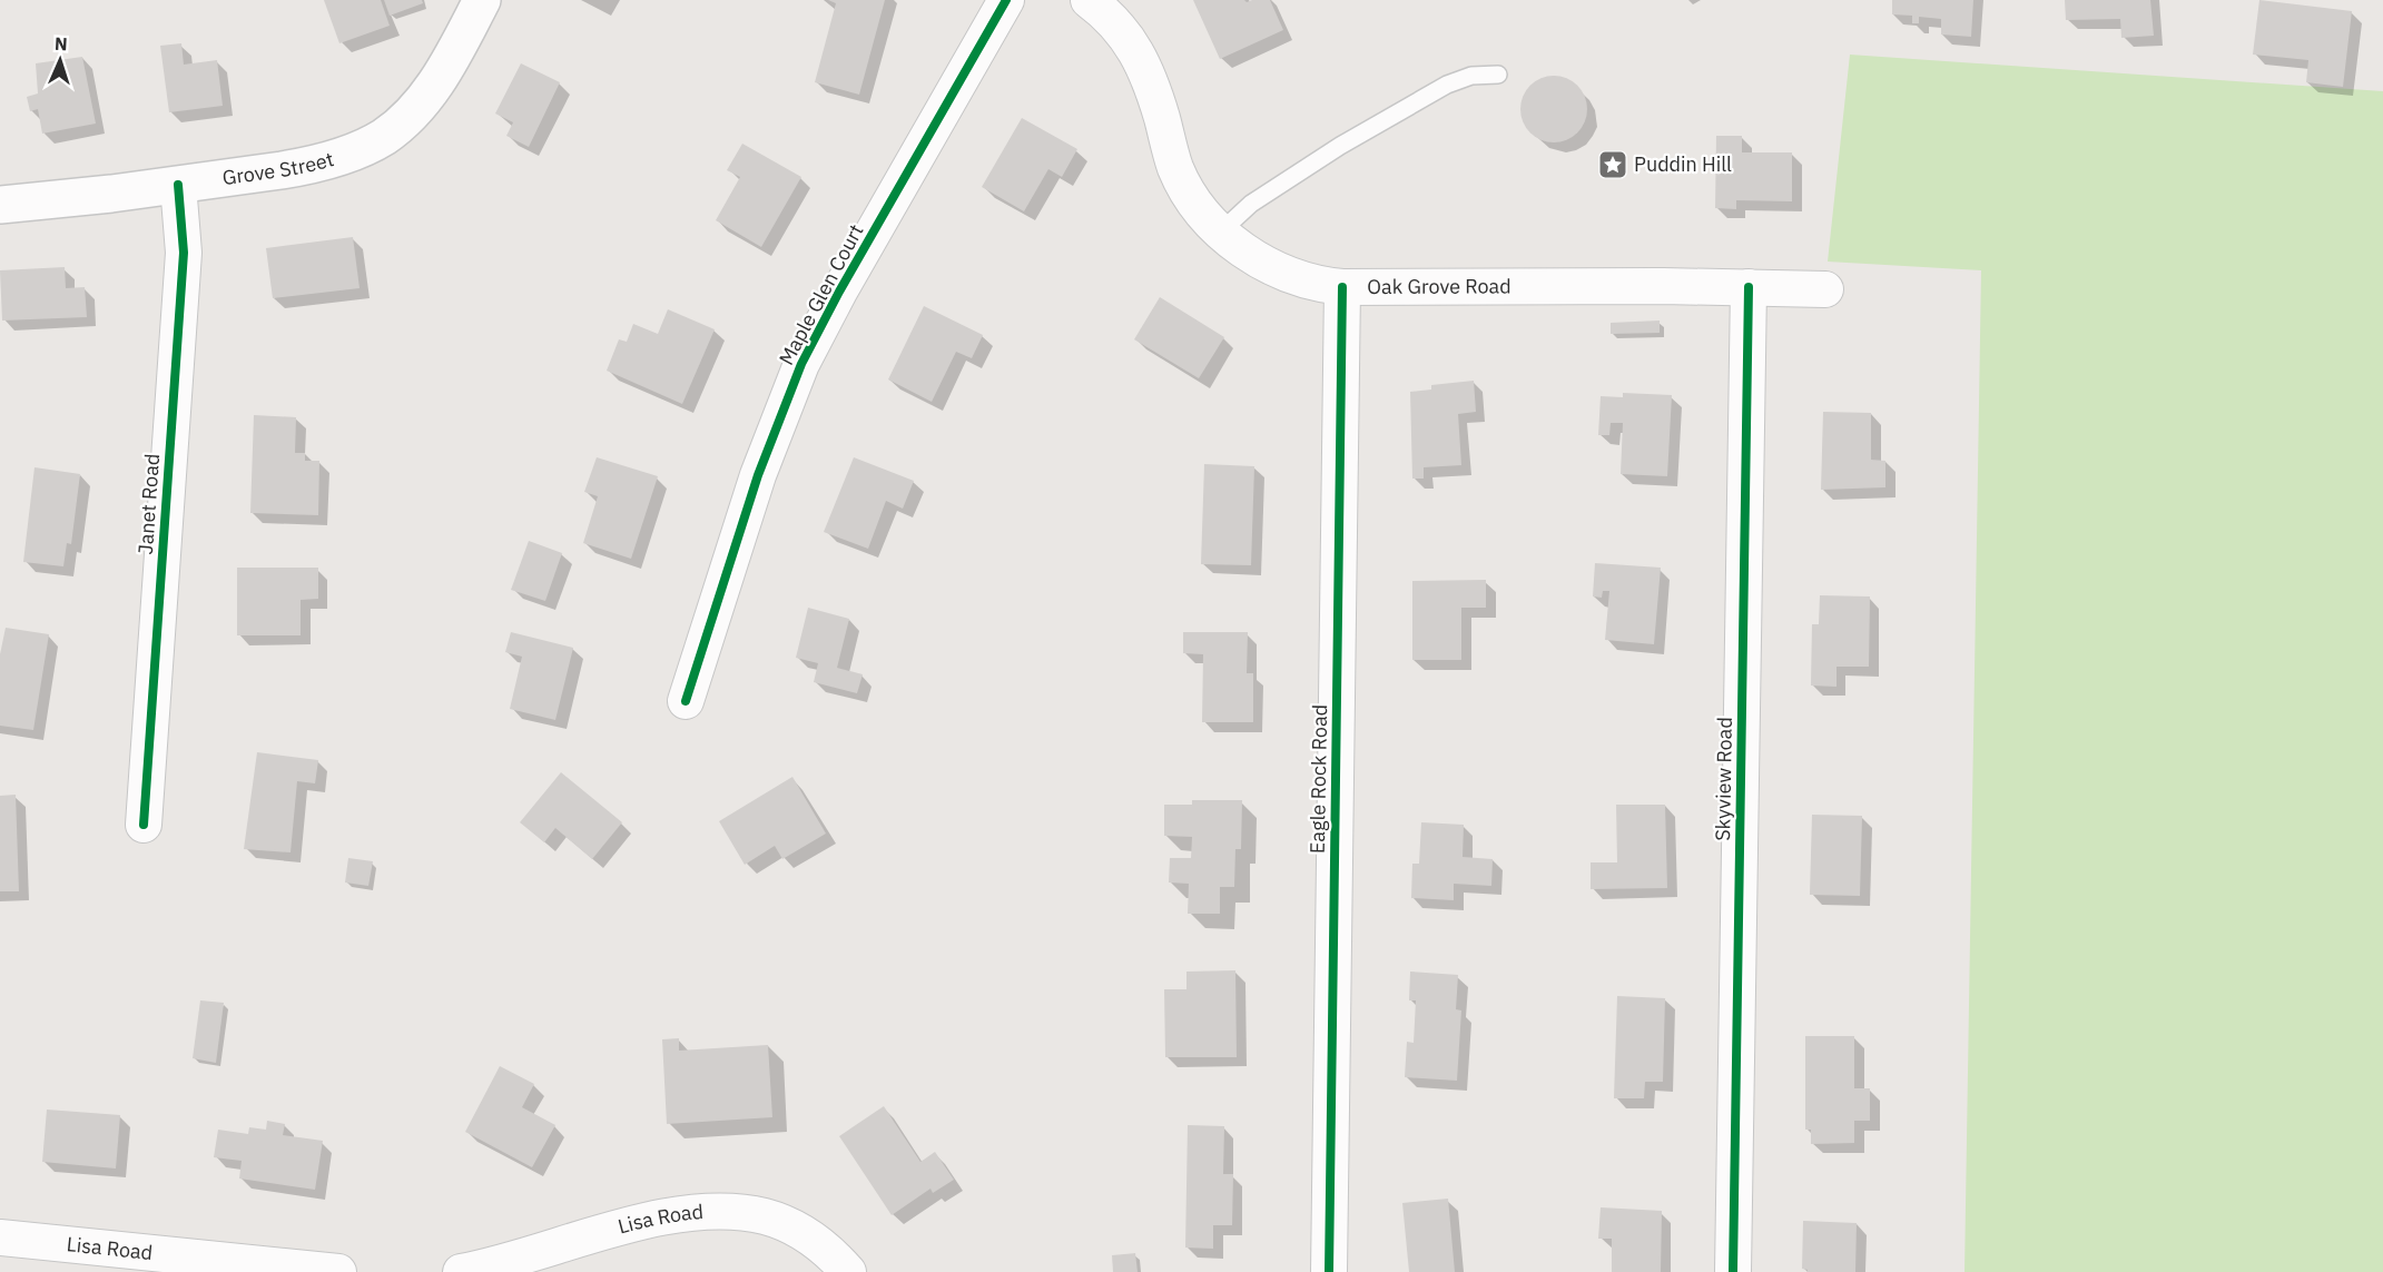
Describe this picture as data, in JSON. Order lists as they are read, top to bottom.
{
  "streets": {
    "street": [
      "Grove Street",
      "Oak Grove Road",
      "Maple Glen Court",
      "Janet Road",
      "Eagle Rock Road",
      "Skyview Road",
      "Lisa Road"
    ]
  },
  "crossings": [
    ["Grove Street", "Janet Road"],
    ["Oak Grove Road", "Eagle Rock Road"],
    ["Oak Grove Road", "Skyview Road"]
  ],
  "places": {
    "place": ["Puddin Hill"]
  },
  "north": "top"
}
